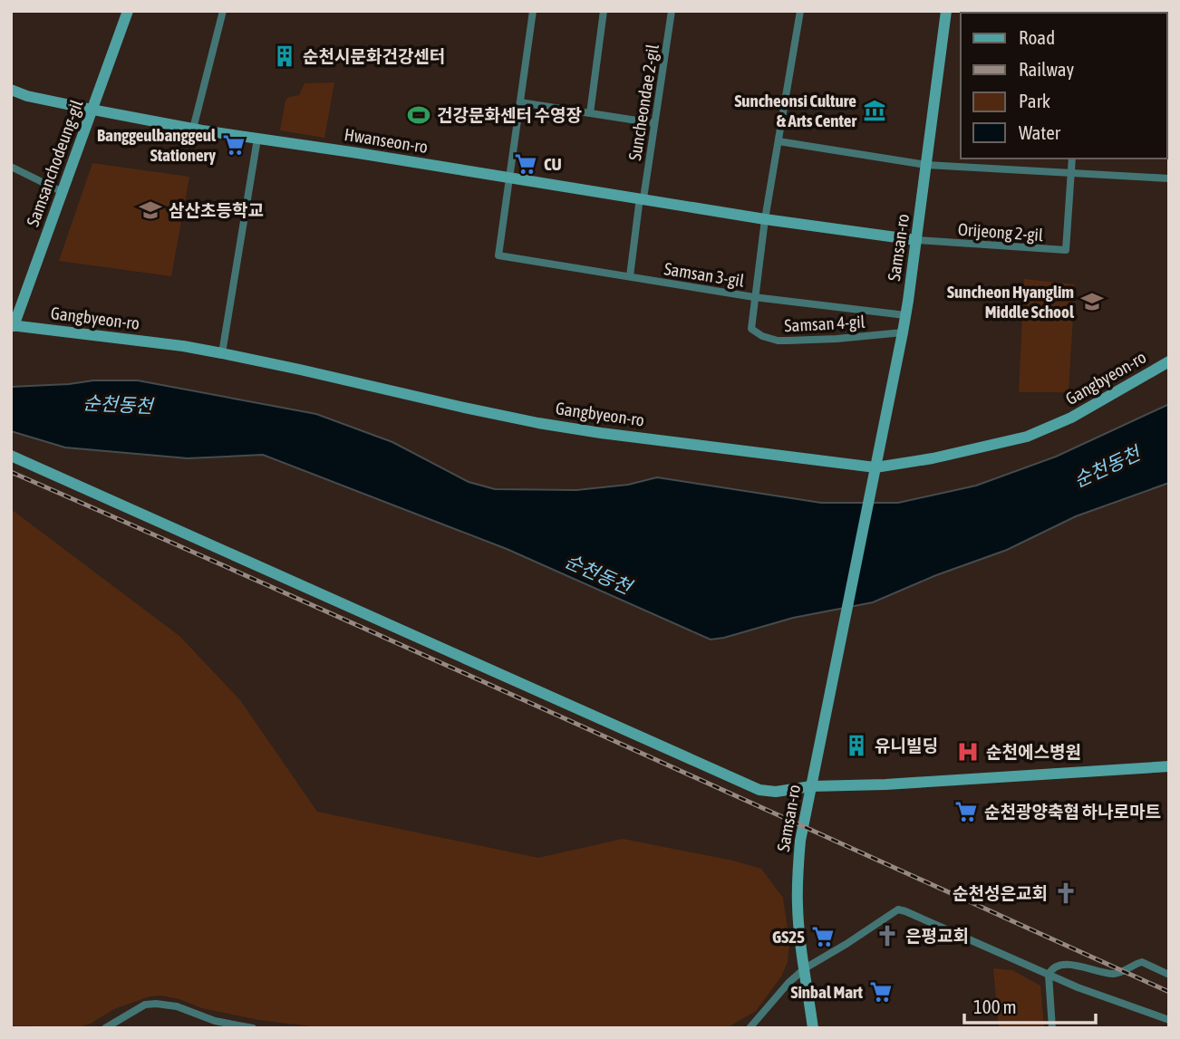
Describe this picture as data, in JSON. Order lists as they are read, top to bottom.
{
  "streets": {
    "street": [
      "Suncheondae 2-gil",
      "Hwanseon-ro",
      "Samsanchodeung-gil",
      "Orijeong 2-gil",
      "Samsan-ro",
      "Samsan 3-gil",
      "Gangbyeon-ro",
      "Samsan 4-gil"
    ]
  },
  "crossings": [
    ["Suncheondae 2-gil", "Hwanseon-ro"],
    ["Hwanseon-ro", "Samsanchodeung-gil"],
    ["Hwanseon-ro", "Orijeong 2-gil"],
    ["Hwanseon-ro", "Samsan-ro"],
    ["Hwanseon-ro", "Samsan 3-gil"],
    ["Samsanchodeung-gil", "Gangbyeon-ro"],
    ["Orijeong 2-gil", "Samsan-ro"],
    ["Samsan-ro", "Samsan 3-gil"],
    ["Samsan-ro", "Gangbyeon-ro"],
    ["Samsan-ro", "Samsan 4-gil"],
    ["Samsan 3-gil", "Samsan 4-gil"]
  ],
  "water": ["순천동천"],
  "places": {
    "building": ["순천시문화건강센터", "유니빌딩"],
    "museum": ["Suncheonsi Culture & Arts Center"],
    "sports": ["건강문화센터 수영장"],
    "supermarket": [
      "Banggeulbanggeul Stationery",
      "CU",
      "순천광양축협 하나로마트",
      "GS25",
      "Sinbal Mart"
    ],
    "school or university": ["삼산초등학교", "Suncheon Hyanglim Middle School"],
    "hospital": ["순천에스병원"],
    "church": ["순천성은교회", "은평교회"]
  },
  "legend": [
    "Road",
    "Railway",
    "Park",
    "Water"
  ],
  "scale_bar": "100 m"
}
